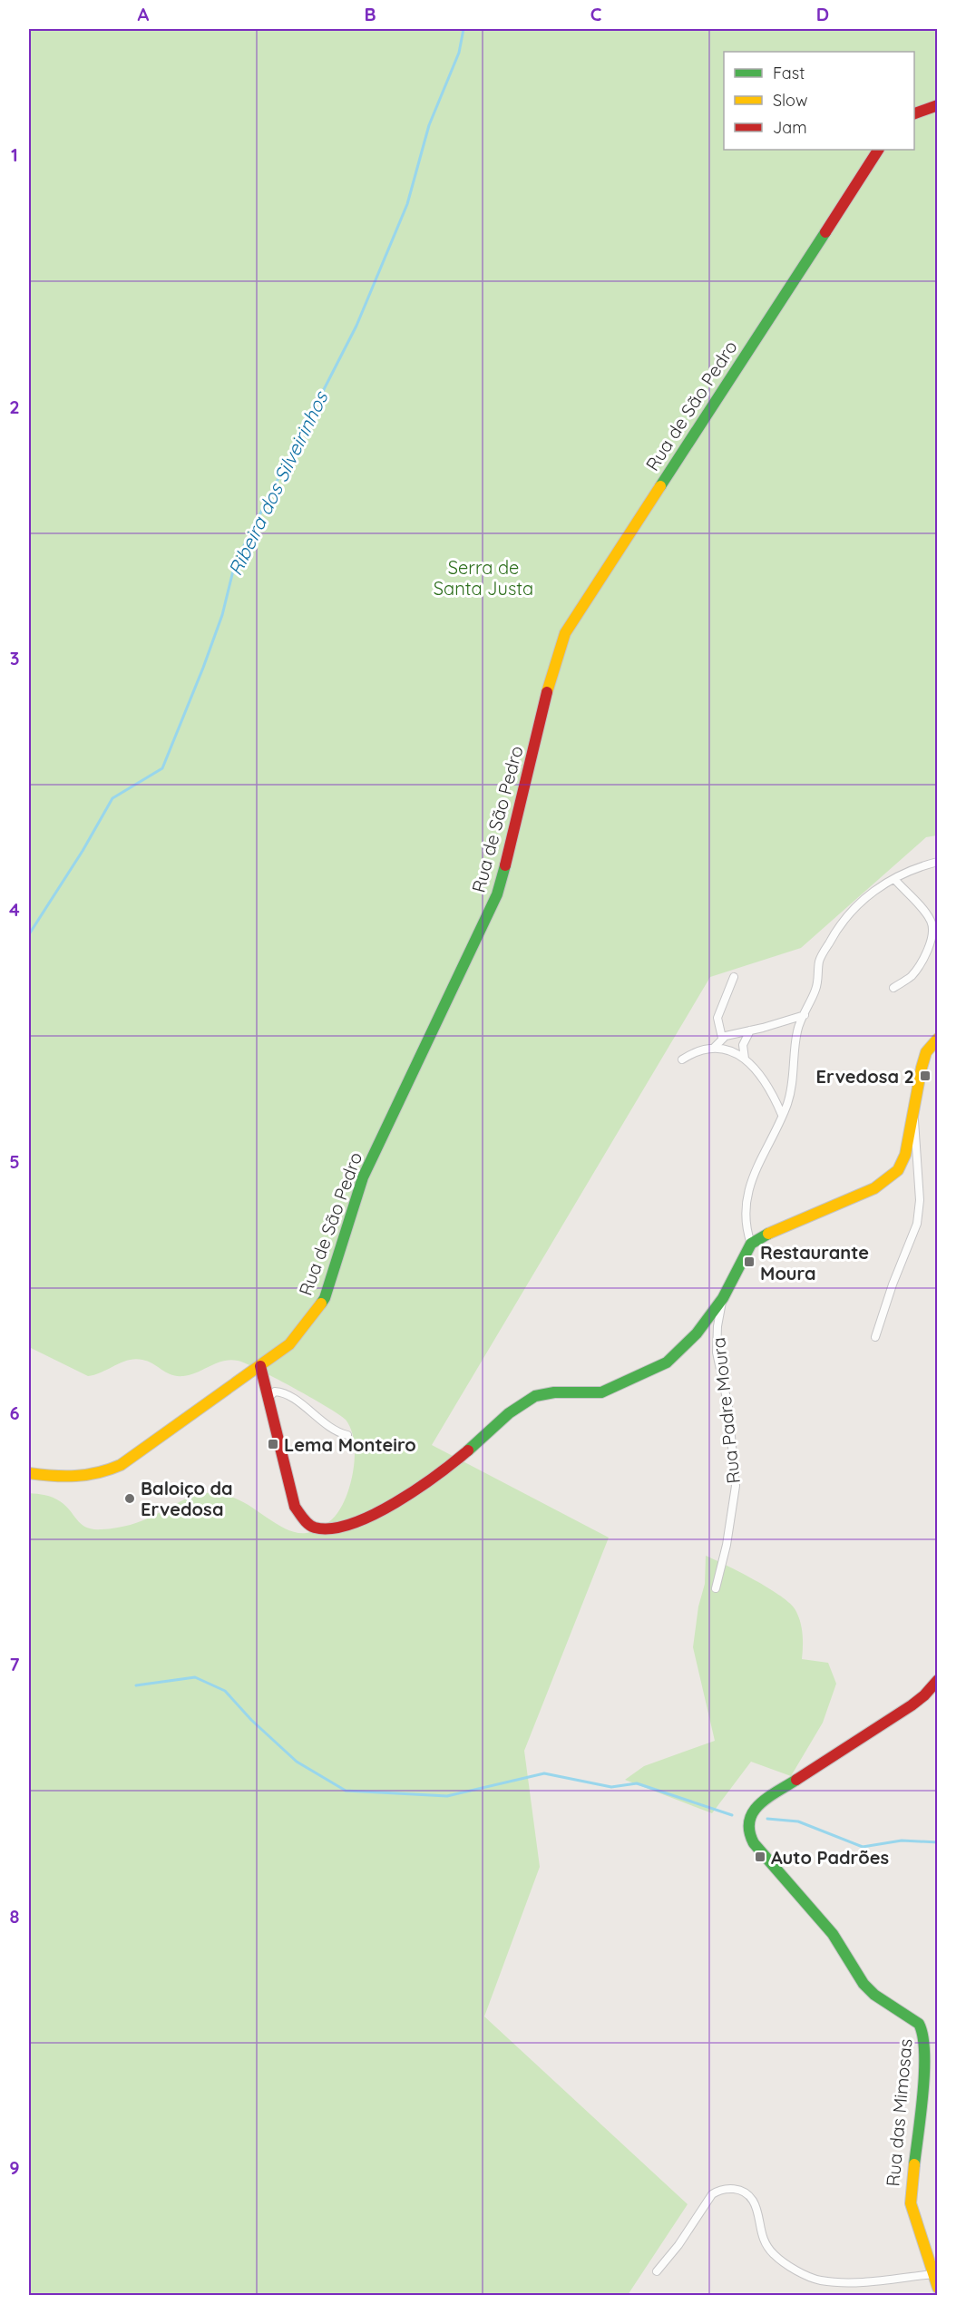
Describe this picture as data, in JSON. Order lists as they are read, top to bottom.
{
  "streets": {
    "street": ["Rua de São Pedro", "Rua Padre Moura", "Rua das Mimosas"]
  },
  "water": ["Ribeira dos Silveirinhos"],
  "parks": ["Serra de Santa Justa"],
  "places": {
    "transit": [
      "Ervedosa 2",
      "Restaurante Moura",
      "Lema Monteiro",
      "Auto Padrões"
    ],
    "other": ["Baloiço da Ervedosa"]
  },
  "legend": ["Fast", "Slow", "Jam"],
  "grid": {
    "columns": [
      "A",
      "B",
      "C",
      "D"
    ],
    "rows": [
      "1",
      "2",
      "3",
      "4",
      "5",
      "6",
      "7",
      "8",
      "9"
    ]
  }
}
